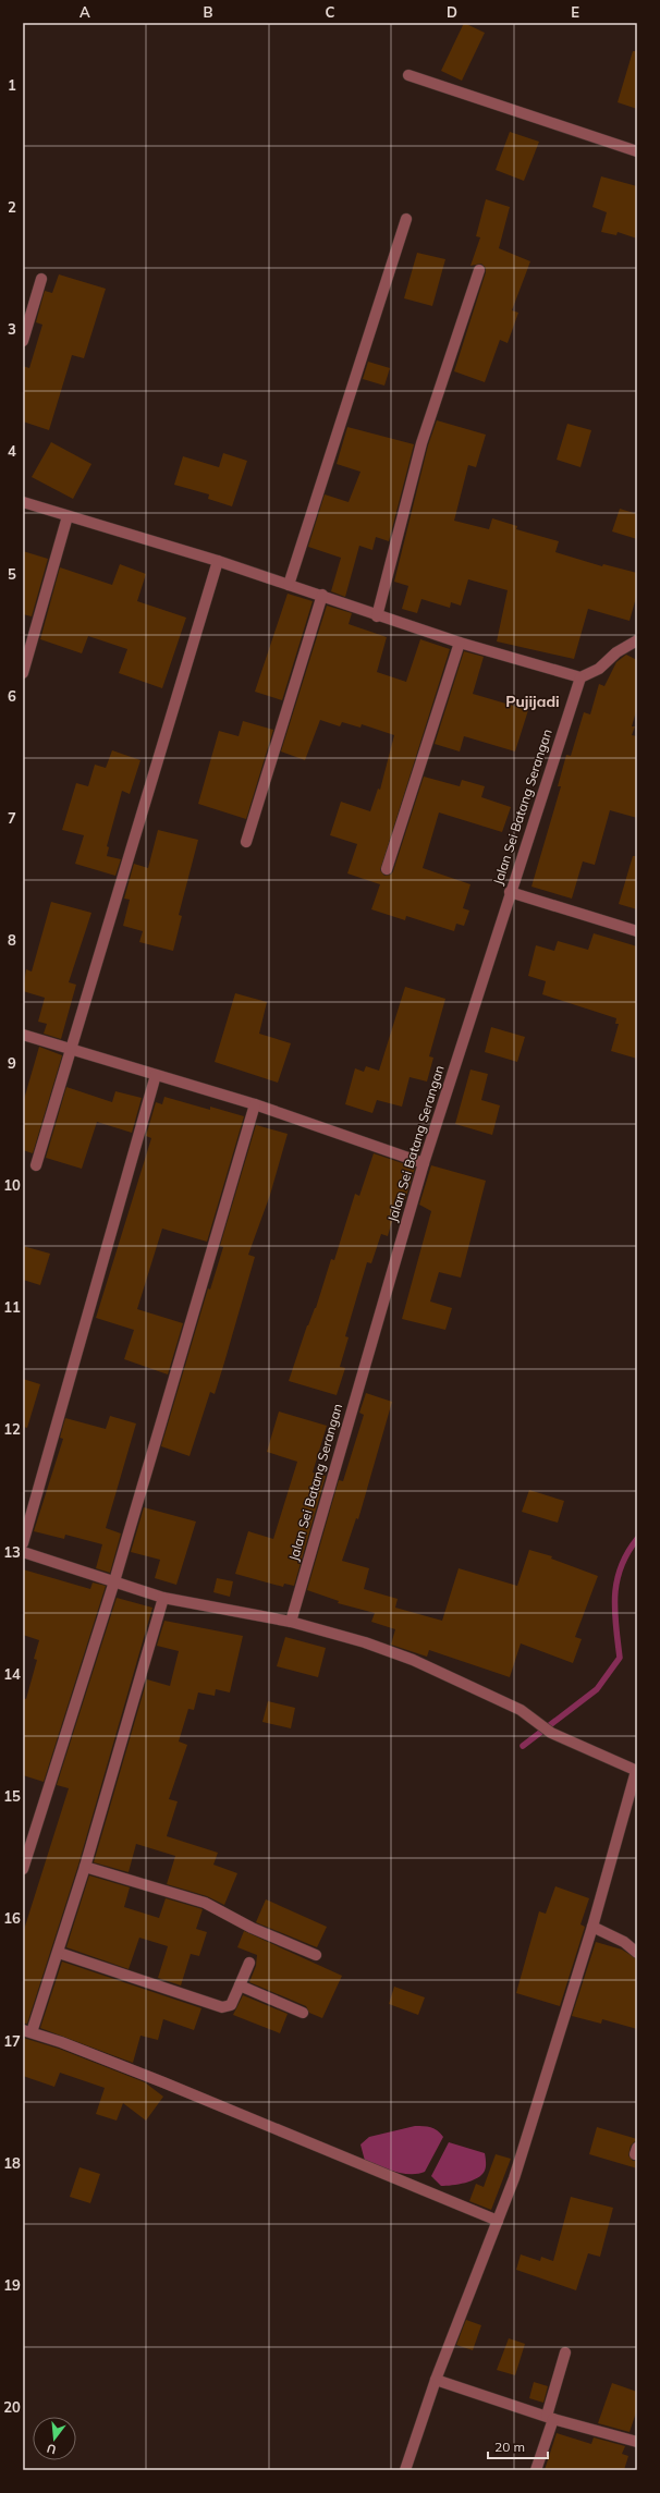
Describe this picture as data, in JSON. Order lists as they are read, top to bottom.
{
  "streets": {
    "street": ["Jalan Sei Batang Serangan"]
  },
  "districts": ["Pujijadi"],
  "scale_bar": "20 m",
  "north": "bottom",
  "grid": {
    "columns": [
      "A",
      "B",
      "C",
      "D",
      "E"
    ],
    "rows": [
      "1",
      "2",
      "3",
      "4",
      "5",
      "6",
      "7",
      "8",
      "9",
      "10",
      "11",
      "12",
      "13",
      "14",
      "15",
      "16",
      "17",
      "18",
      "19",
      "20"
    ]
  }
}
